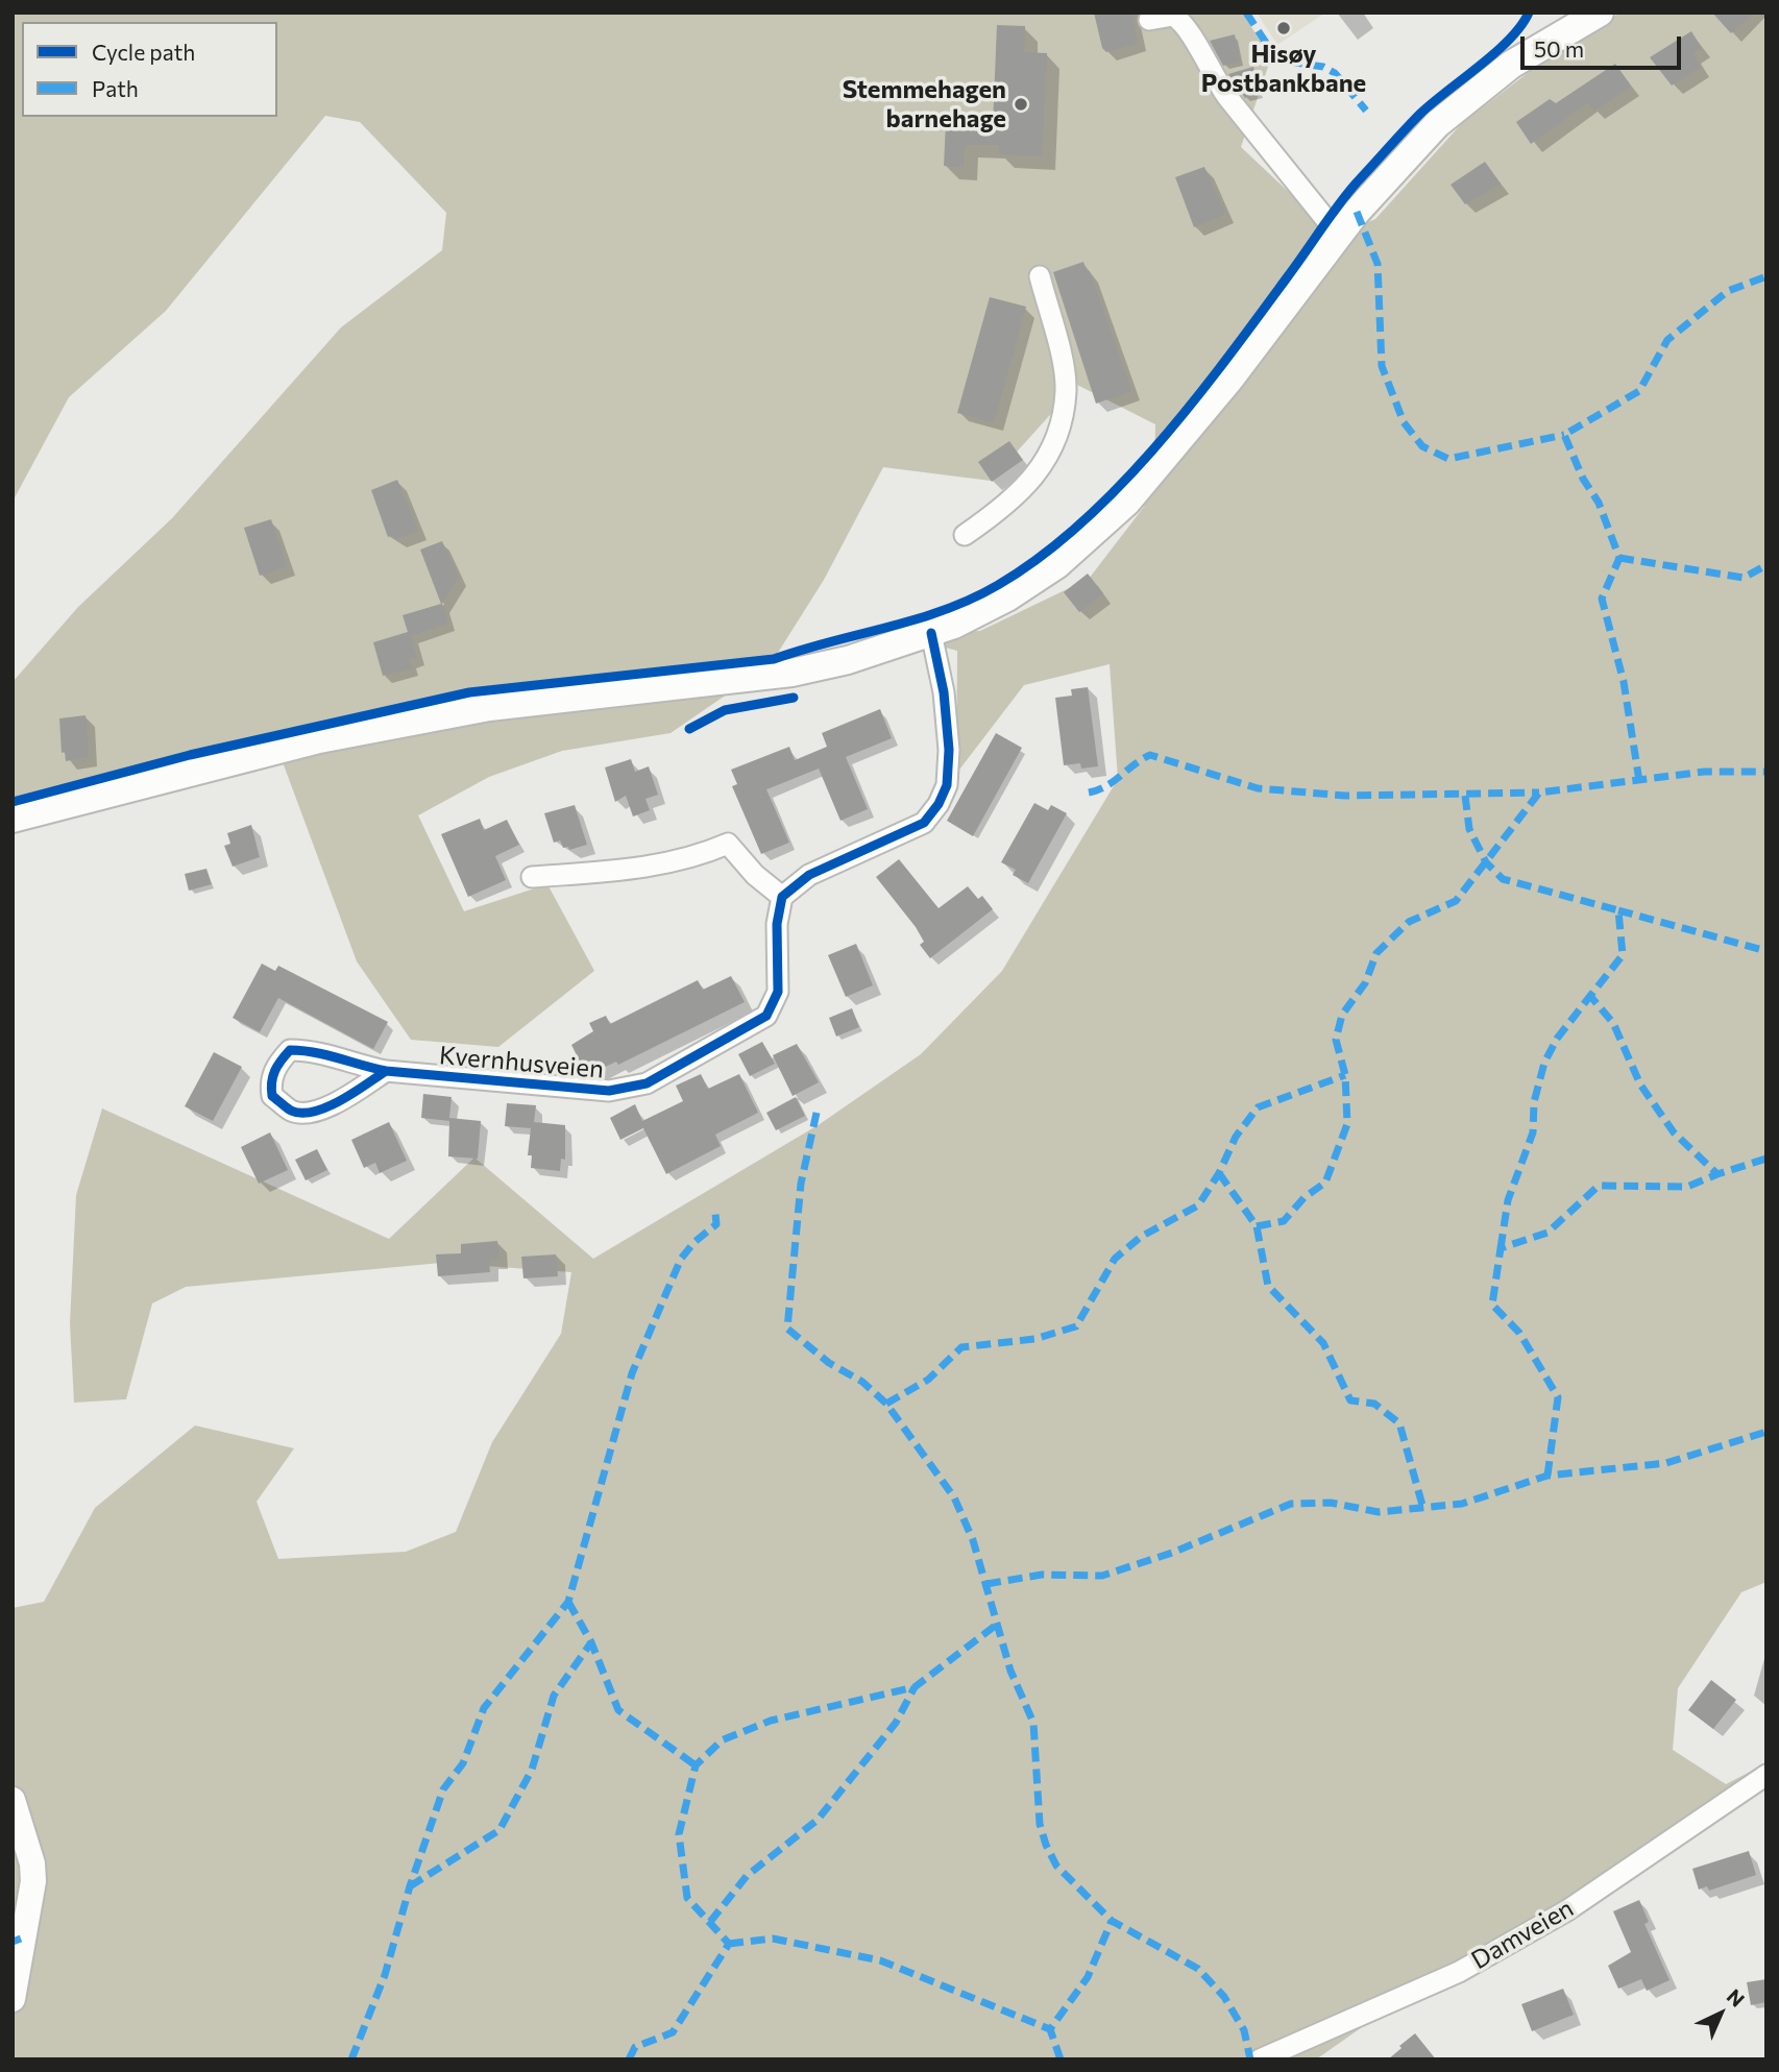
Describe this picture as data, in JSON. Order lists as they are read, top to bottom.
{
  "streets": {
    "street": ["Kvernhusveien", "Damveien"]
  },
  "places": ["Hisøy Postbankbane", "Stemmehagen barnehage"],
  "legend": ["Cycle path", "Path"],
  "scale_bar": "50 m",
  "north": "top right"
}
